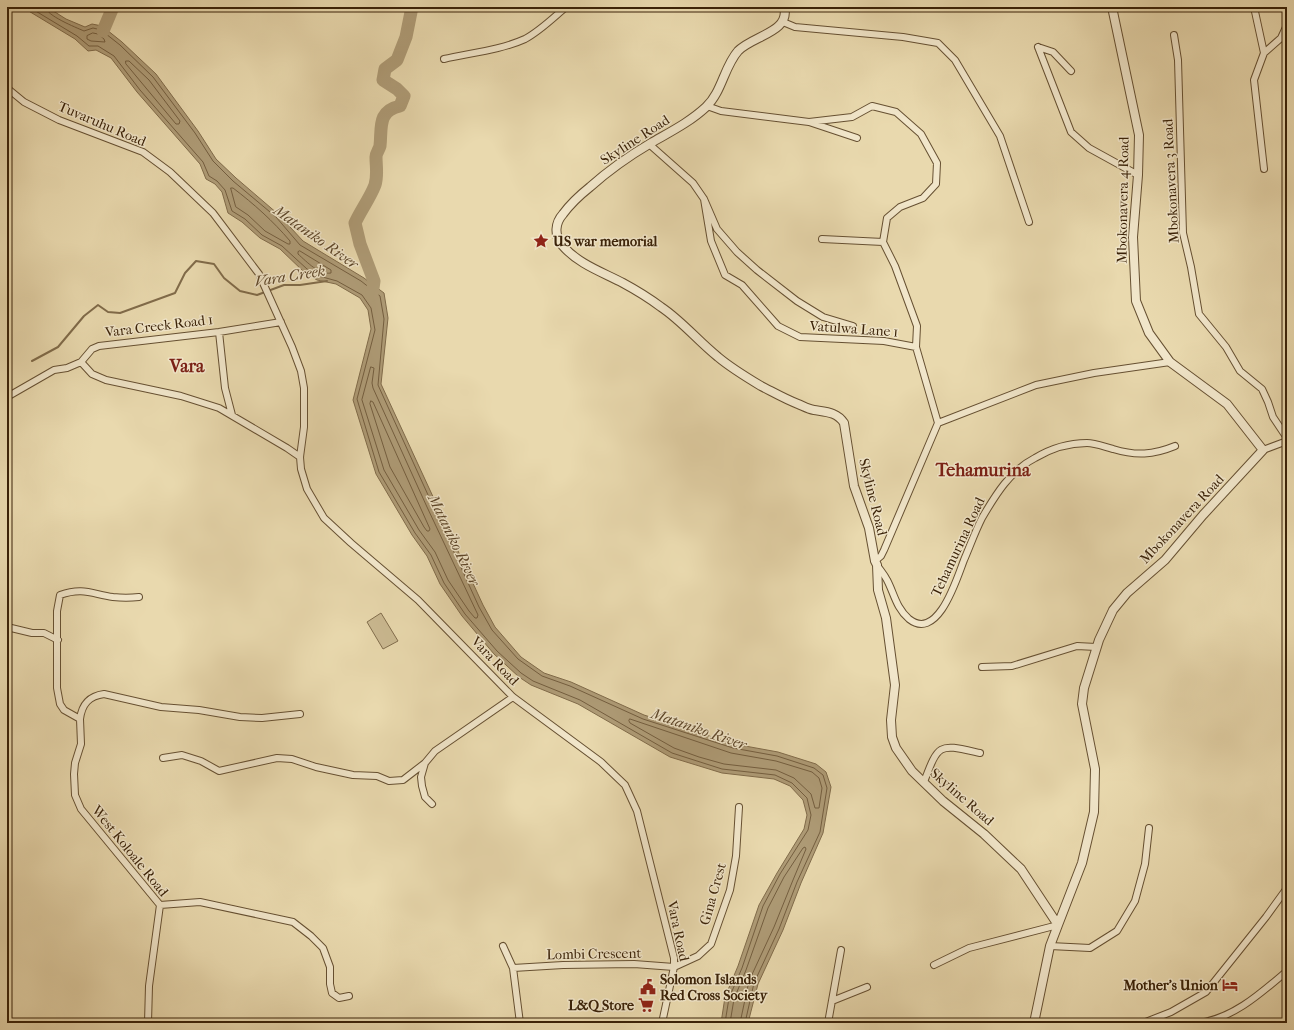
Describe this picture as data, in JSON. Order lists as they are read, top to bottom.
{
  "streets": {
    "street": [
      "Tuvaruhu Road",
      "Skyline Road",
      "Mbokonavera 3 Road",
      "Mbokonavera 4 Road",
      "Vara Creek Road 1",
      "Vatulwa Lane 1",
      "Mbokonavera Road",
      "Tehamurina Road",
      "Vara Road",
      "West Koloale Road",
      "Gina Crest",
      "Lombi Crescent"
    ]
  },
  "crossings": [
    ["Tuvaruhu Road", "Vara Creek Road 1"],
    ["Tuvaruhu Road", "Vara Road"],
    ["Skyline Road", "Mbokonavera Road"],
    ["Skyline Road", "Tehamurina Road"],
    ["Mbokonavera 4 Road", "Mbokonavera Road"],
    ["Vara Creek Road 1", "Vara Road"],
    ["Vara Road", "Gina Crest"],
    ["Vara Road", "Lombi Crescent"],
    ["Gina Crest", "Lombi Crescent"]
  ],
  "districts": ["Vara", "Tehamurina"],
  "water": ["Mataniko River", "Vara Creek"],
  "places": {
    "place": ["US war memorial"],
    "hotel": ["Mother’s Union"],
    "public building": ["Solomon Islands Red Cross Society"],
    "supermarket": ["L&Q Store"]
  }
}
